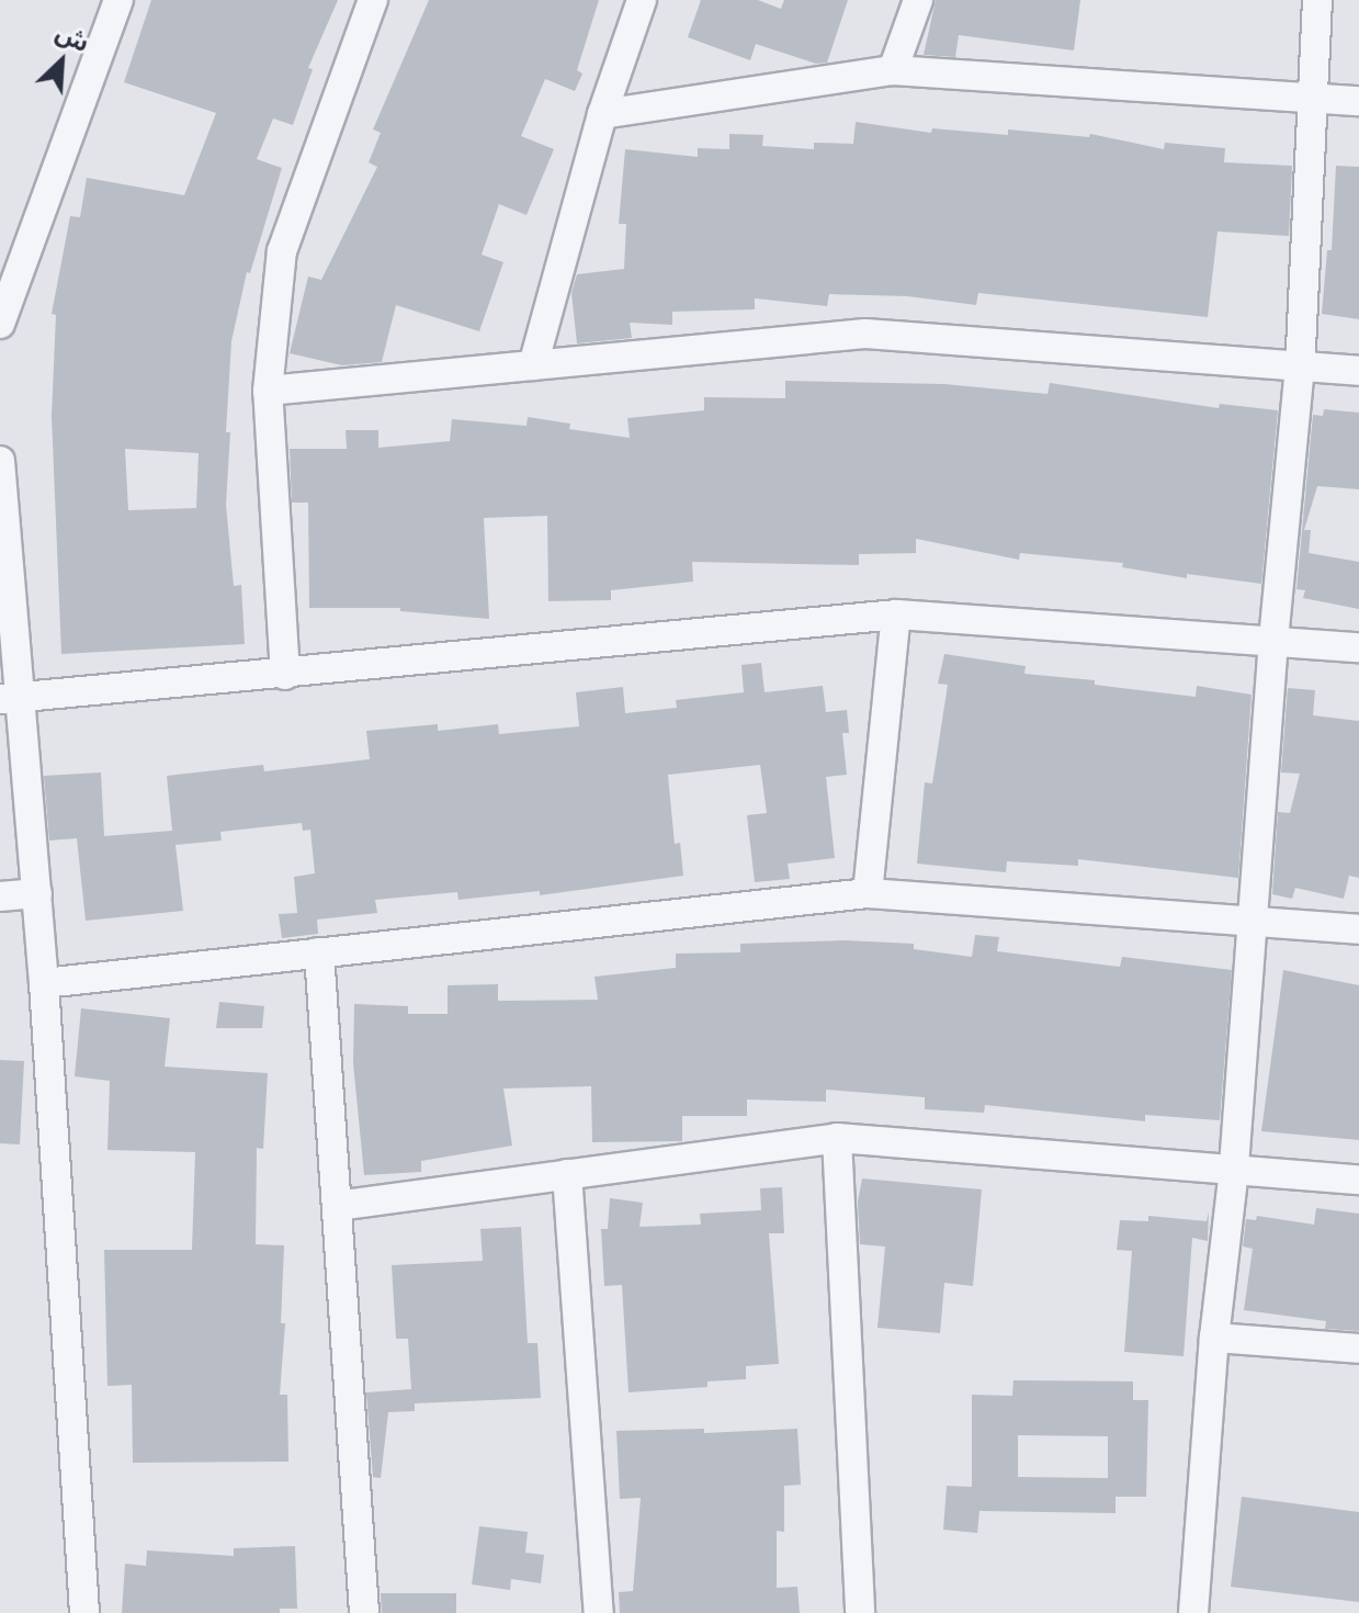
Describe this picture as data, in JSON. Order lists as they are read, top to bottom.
{
  "north": "top right"
}
